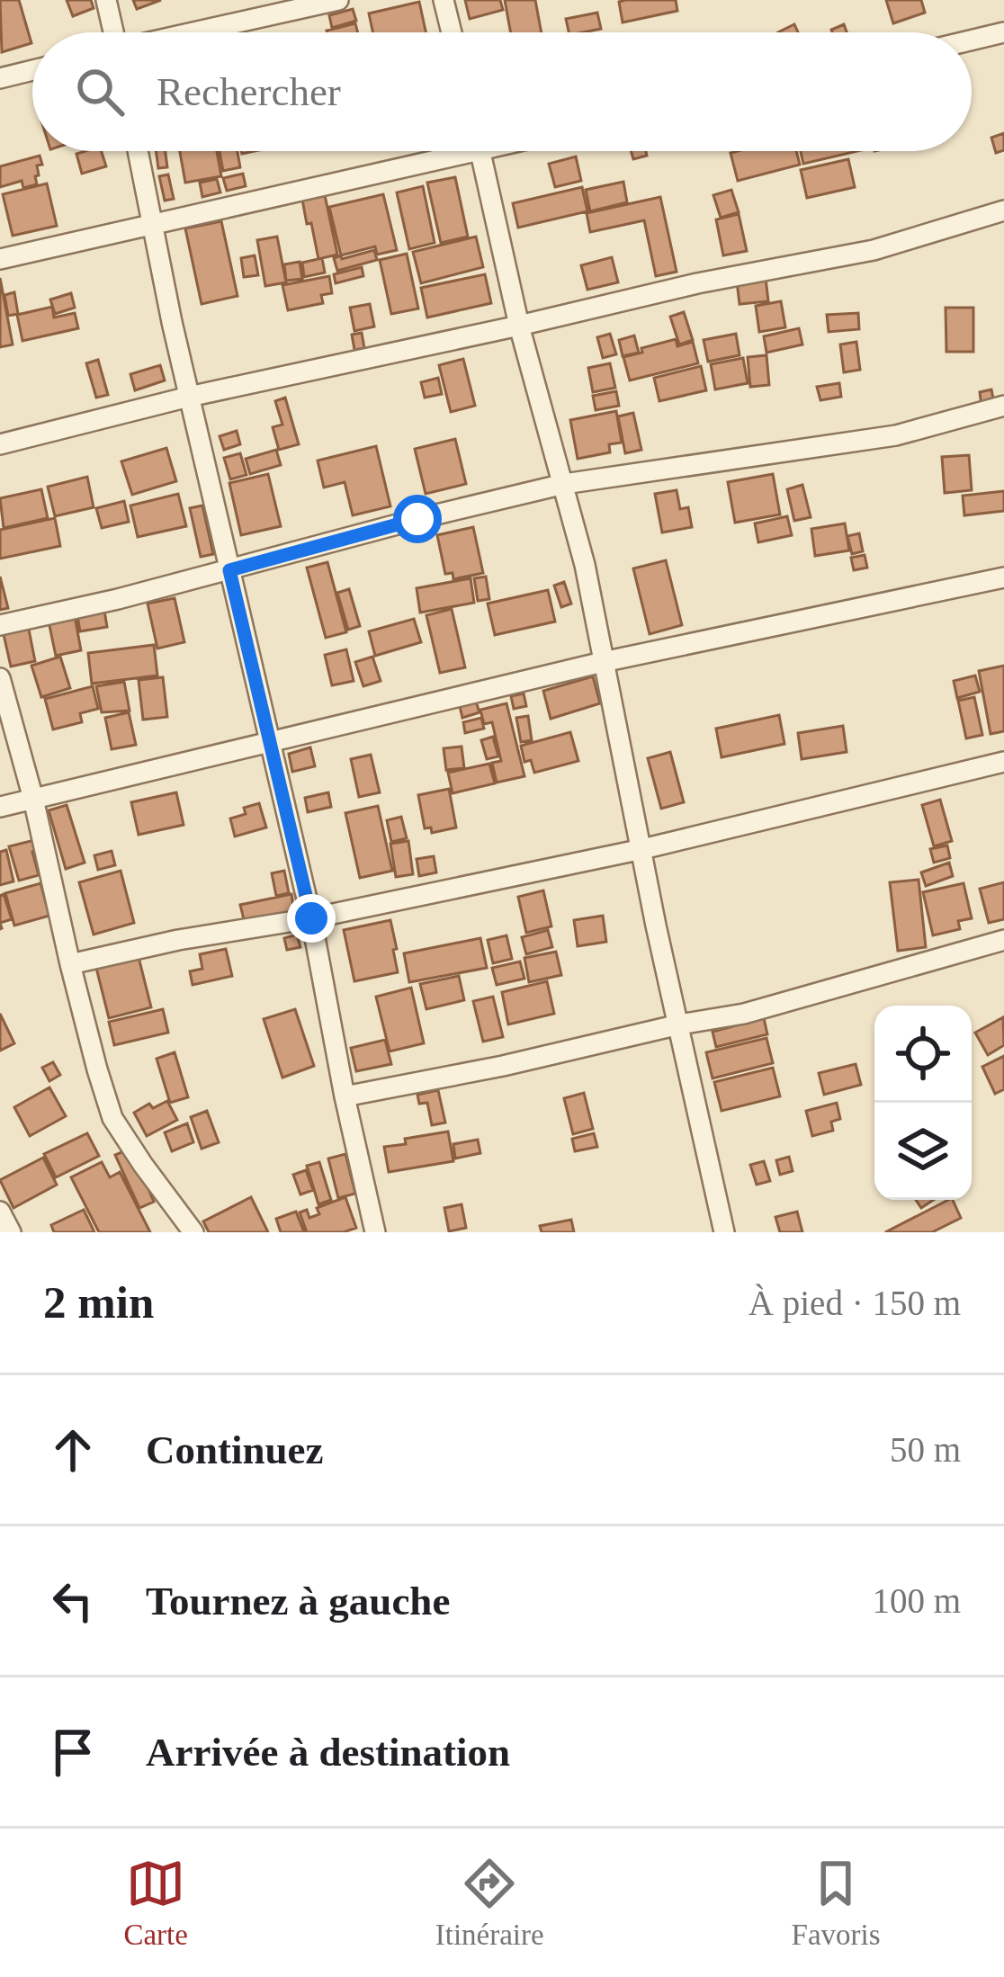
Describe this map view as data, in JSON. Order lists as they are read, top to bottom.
{
  "page": {
    "search": "Rechercher",
    "heading": ["2 min", "À pied · 150 m"],
    "list": [
      ["Continuez", "50 m"],
      ["Tournez à gauche", "100 m"],
      "Arrivée à destination"
    ],
    "nav": ["Carte", "Itinéraire", "Favoris"]
  }
}
